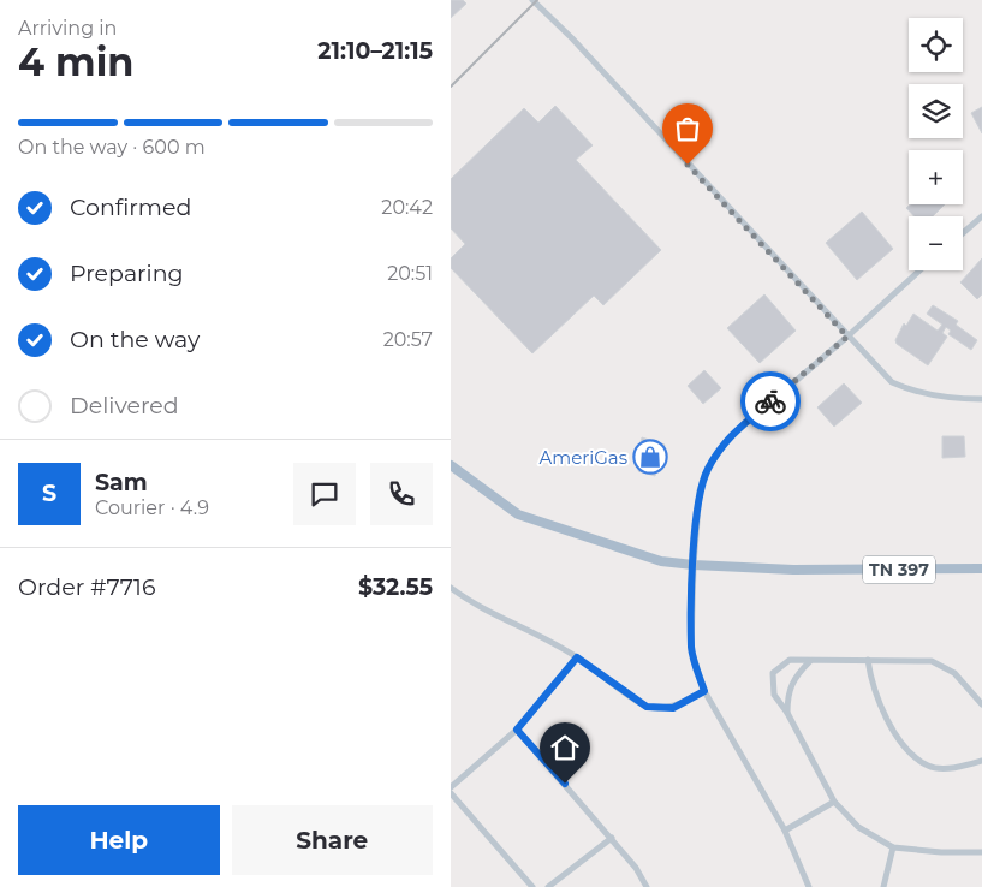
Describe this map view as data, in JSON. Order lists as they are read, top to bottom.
{
  "streets": {
    "main road": ["TN 397"]
  },
  "places": {
    "shop": ["AmeriGas"]
  },
  "page": {
    "heading": ["4 min", "Arriving in", "21:10–21:15"],
    "panel": [
      "Sam",
      "Courier · 4.9",
      "Order #7716",
      "$32.55"
    ],
    "map_buttons": ["+", "−"],
    "bar": "On the way · 600 m",
    "list": [
      ["Confirmed", "20:42"],
      ["Preparing", "20:51"],
      ["On the way", "20:57"],
      "Delivered"
    ],
    "round": "S",
    "buttons": ["Help", "Share"]
  }
}
